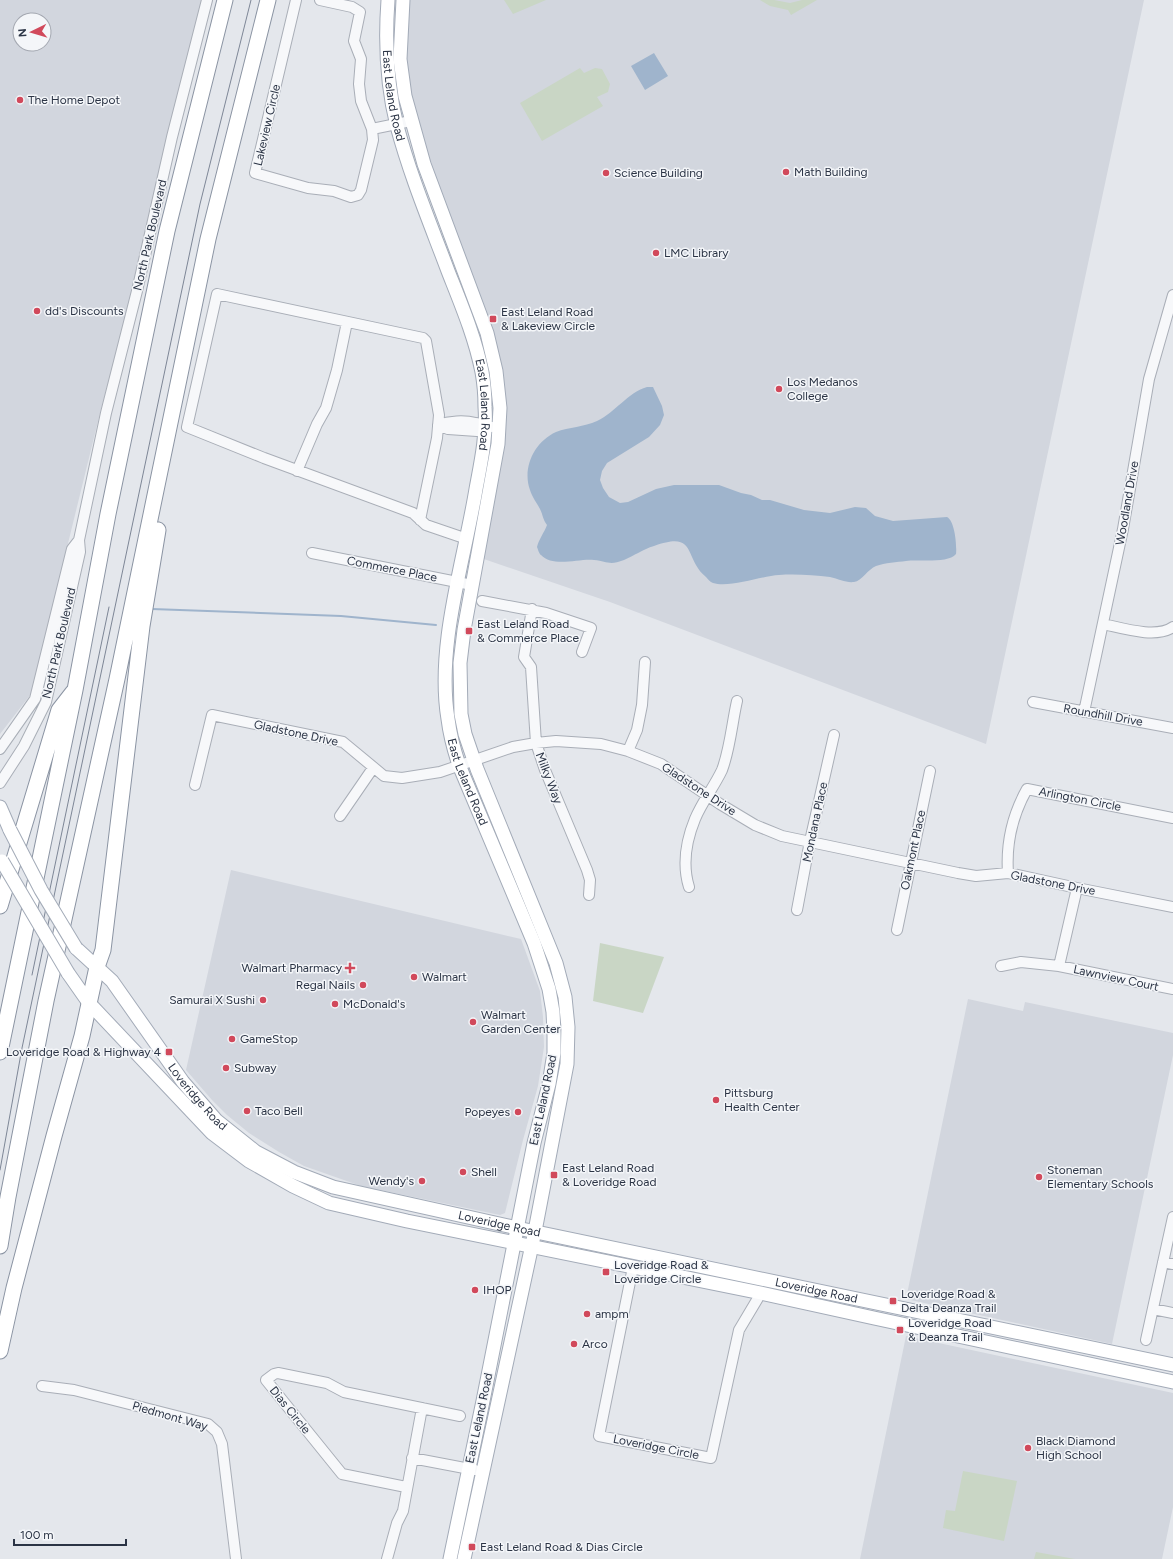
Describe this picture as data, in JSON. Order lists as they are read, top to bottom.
{
  "streets": {
    "main road": ["East Leland Road", "Loveridge Road"],
    "street": [
      "Lakeview Circle",
      "North Park Boulevard",
      "Woodland Drive",
      "Commerce Place",
      "Roundhill Drive",
      "Gladstone Drive",
      "Milky Way",
      "Arlington Circle",
      "Mondana Place",
      "Oakmont Place",
      "Lawnview Court",
      "Dias Circle",
      "Piedmont Way",
      "Loveridge Circle"
    ]
  },
  "crossings": [
    ["East Leland Road", "Commerce Place"],
    ["East Leland Road", "Gladstone Drive"],
    ["East Leland Road", "Loveridge Road"],
    ["Woodland Drive", "Roundhill Drive"],
    ["Gladstone Drive", "Milky Way"],
    ["Gladstone Drive", "Arlington Circle"],
    ["Gladstone Drive", "Mondana Place"],
    ["Gladstone Drive", "Oakmont Place"],
    ["Loveridge Road", "Loveridge Circle"]
  ],
  "places": {
    "other": [
      "The Home Depot",
      "Math Building",
      "Science Building",
      "LMC Library",
      "dd's Discounts",
      "Los Medanos College",
      "Walmart",
      "Regal Nails",
      "Samurai X Sushi",
      "McDonald's",
      "Walmart Garden Center",
      "GameStop",
      "Subway",
      "Pittsburg Health Center",
      "Taco Bell",
      "Popeyes",
      "Shell",
      "Stoneman Elementary Schools",
      "Wendy's",
      "IHOP",
      "ampm",
      "Arco",
      "Black Diamond High School"
    ],
    "transit": [
      "East Leland Road & Lakeview Circle",
      "East Leland Road & Commerce Place",
      "Loveridge Road & Highway 4",
      "East Leland Road & Loveridge Road",
      "Loveridge Road & Loveridge Circle",
      "Loveridge Road & Delta Deanza Trail",
      "Loveridge Road & Deanza Trail",
      "East Leland Road & Dias Circle"
    ],
    "health": ["Walmart Pharmacy"]
  },
  "scale_bar": "100 m",
  "north": "left"
}
